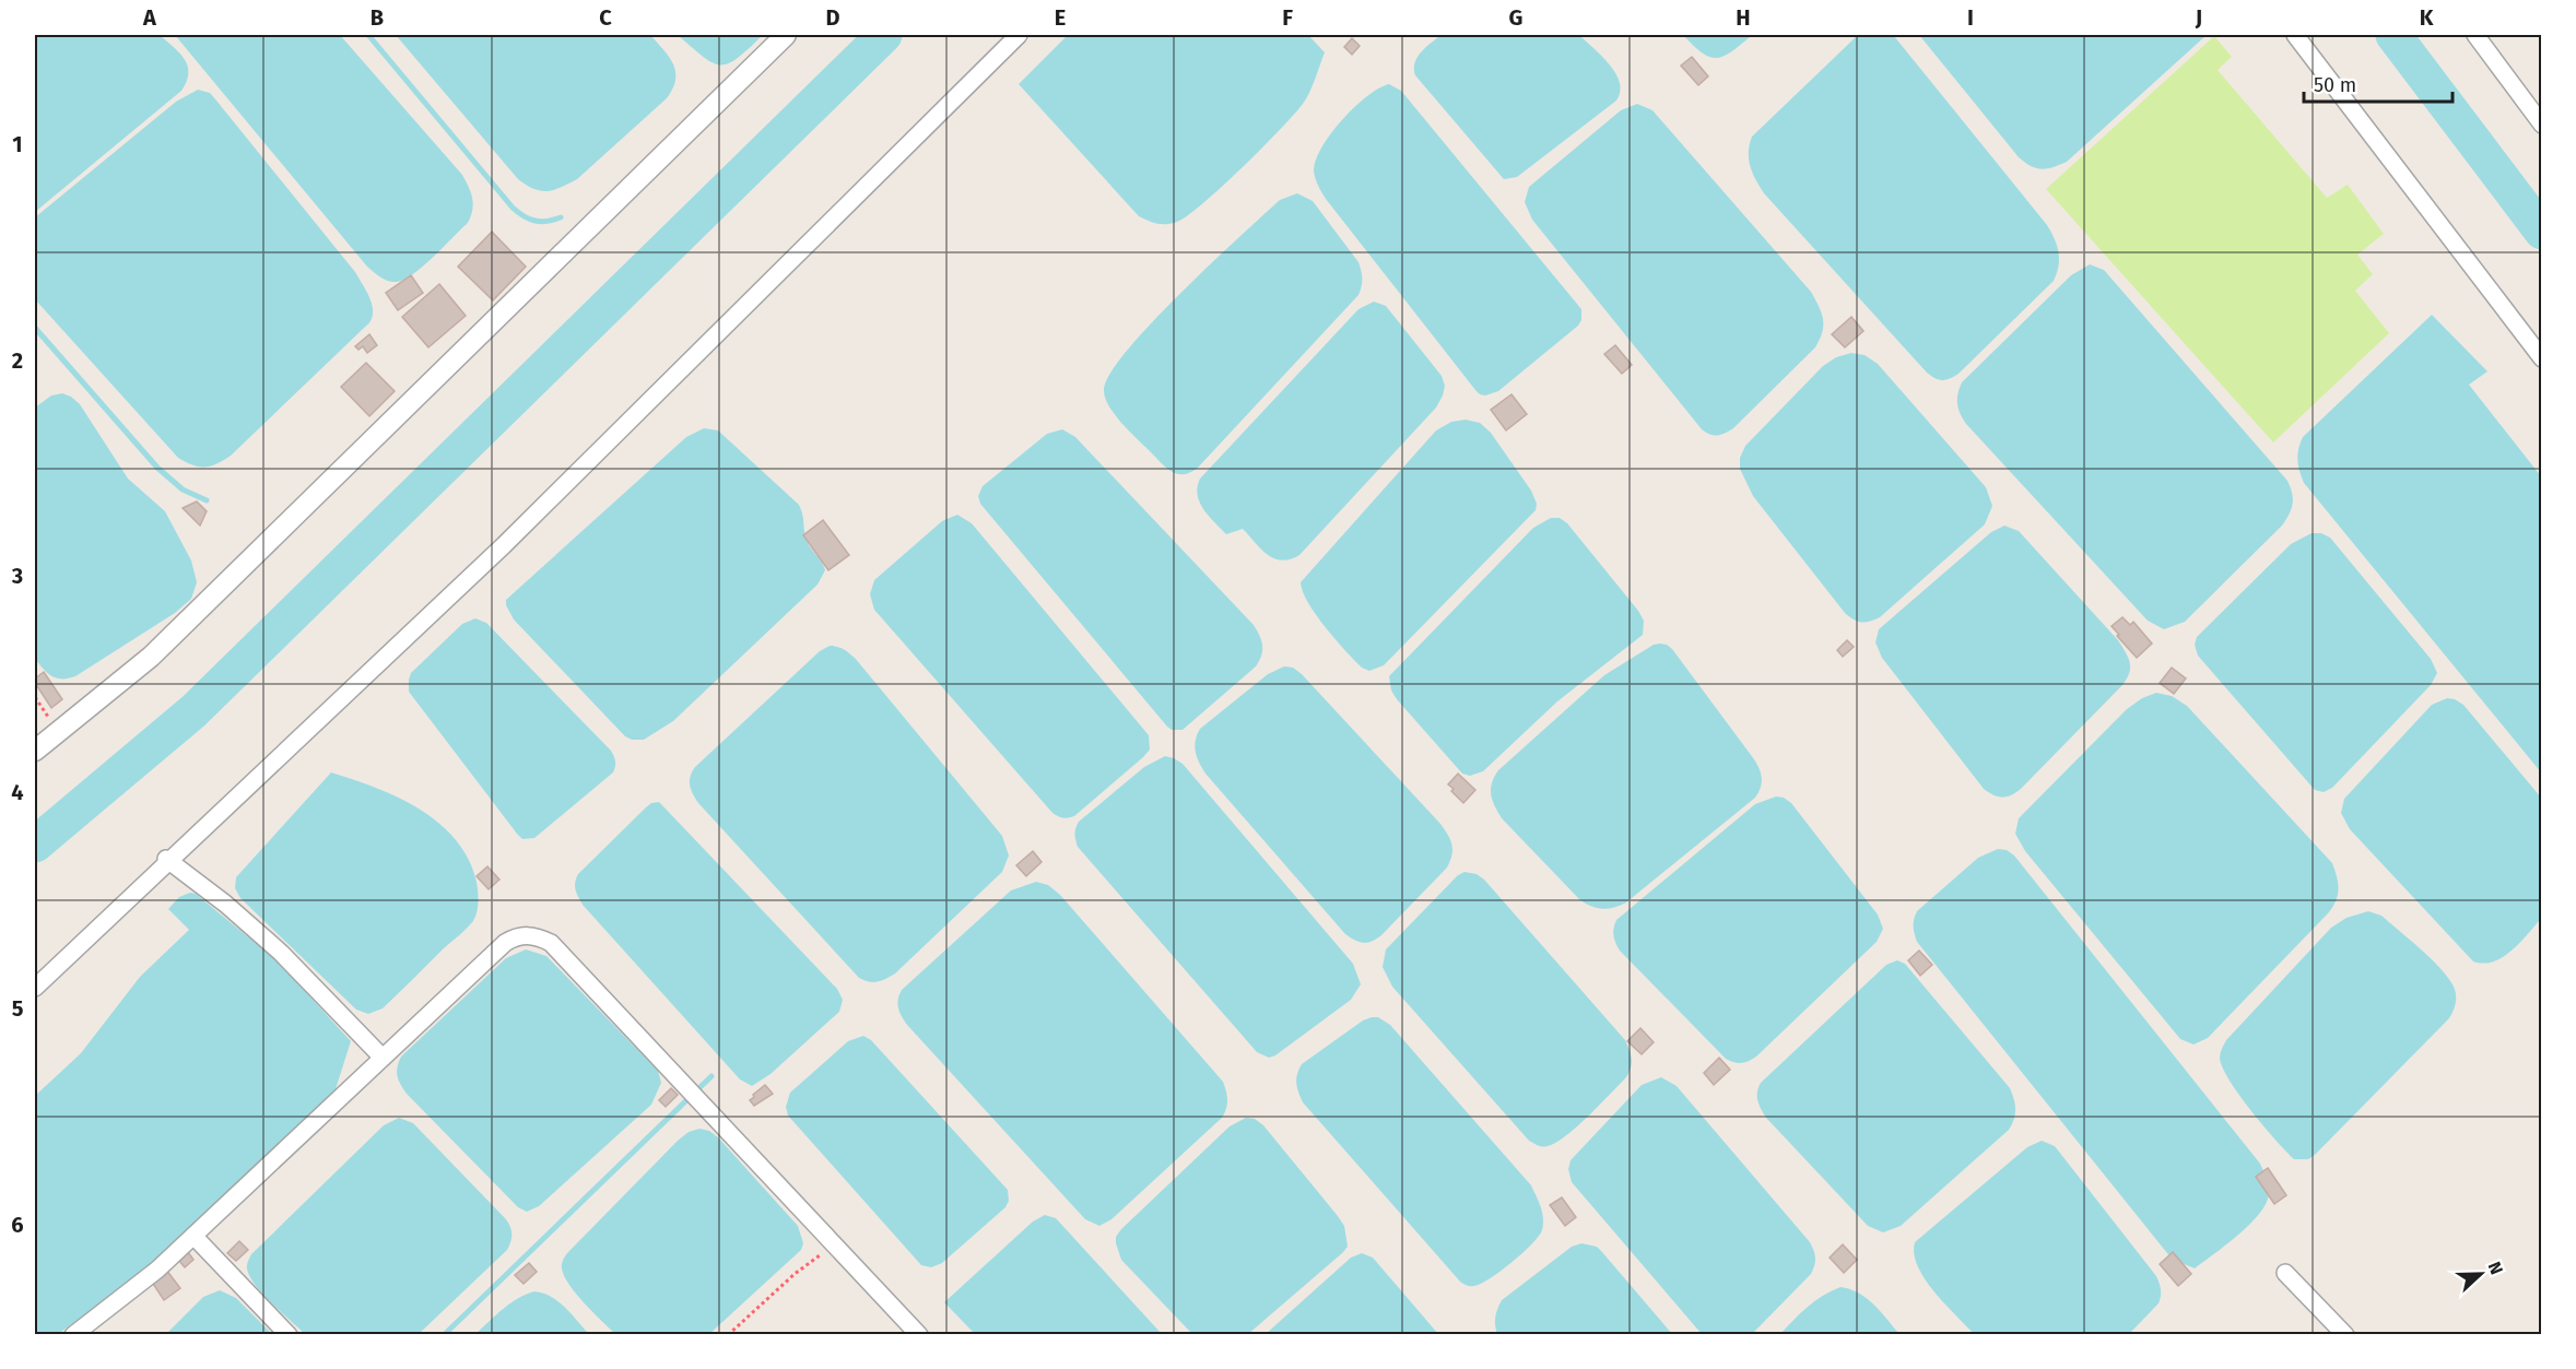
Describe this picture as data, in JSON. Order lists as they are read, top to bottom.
{
  "scale_bar": "50 m",
  "north": "right",
  "grid": {
    "columns": [
      "A",
      "B",
      "C",
      "D",
      "E",
      "F",
      "G",
      "H",
      "I",
      "J",
      "K"
    ],
    "rows": [
      "1",
      "2",
      "3",
      "4",
      "5",
      "6"
    ]
  }
}
